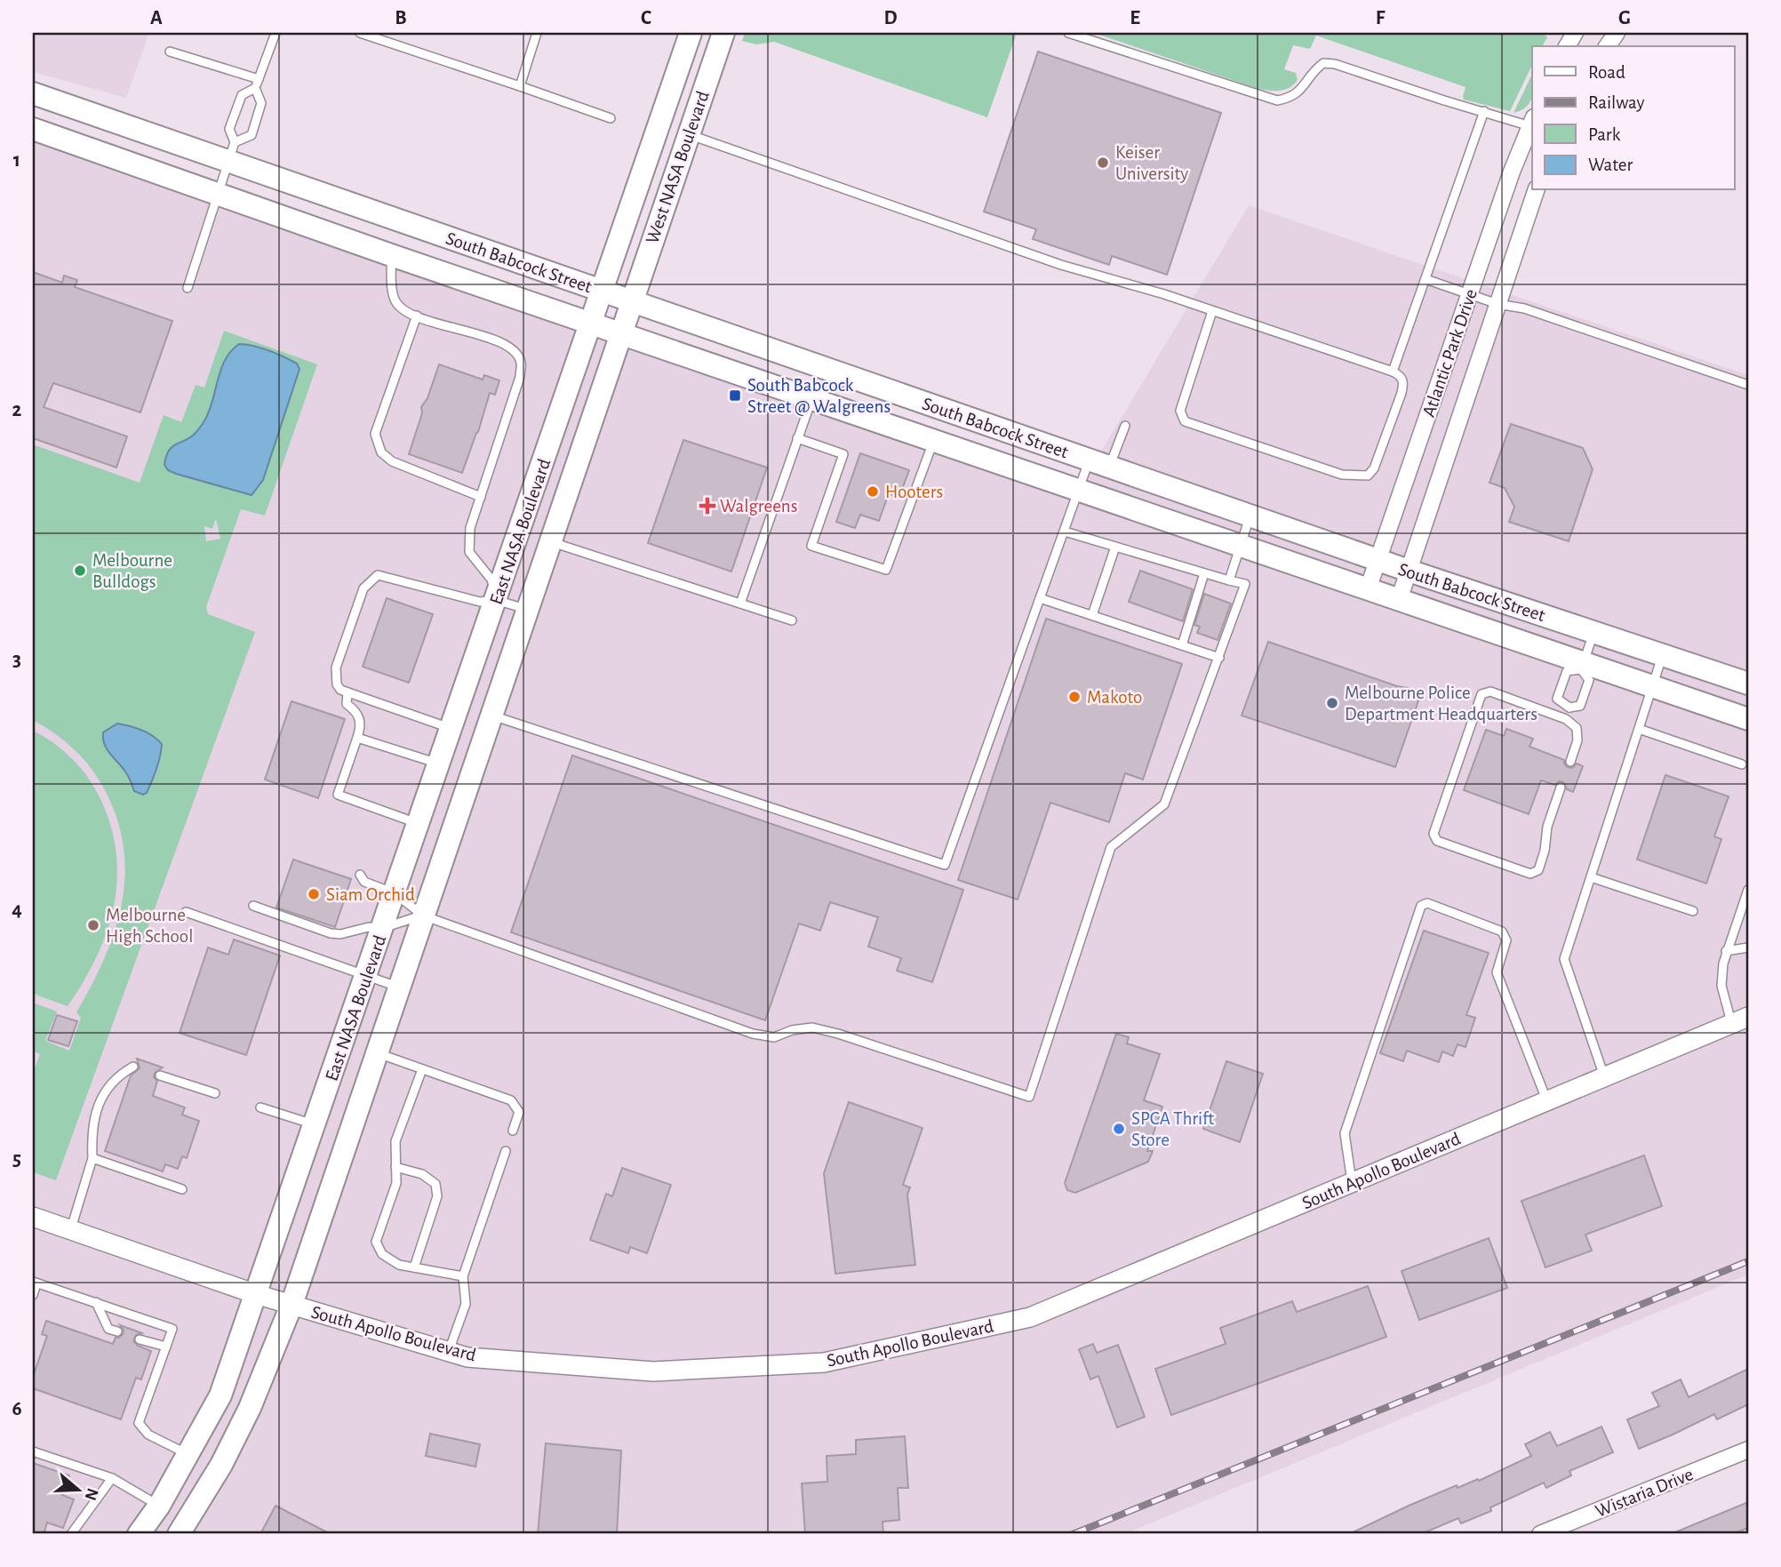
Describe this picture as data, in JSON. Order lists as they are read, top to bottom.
{
  "streets": {
    "main road": ["West NASA Boulevard", "South Babcock Street", "East NASA Boulevard"],
    "street": ["Atlantic Park Drive", "South Apollo Boulevard", "Wistaria Drive"]
  },
  "crossings": [
    ["West NASA Boulevard", "South Babcock Street"],
    ["West NASA Boulevard", "East NASA Boulevard"],
    ["South Babcock Street", "Atlantic Park Drive"],
    ["South Babcock Street", "East NASA Boulevard"],
    ["East NASA Boulevard", "South Apollo Boulevard"]
  ],
  "places": {
    "other": [
      "Keiser University",
      "Hooters",
      "Melbourne Bulldogs",
      "Makoto",
      "Melbourne Police Department Headquarters",
      "Siam Orchid",
      "Melbourne High School",
      "SPCA Thrift Store"
    ],
    "transit": ["South Babcock Street @ Walgreens"],
    "health": ["Walgreens"]
  },
  "legend": [
    "Road",
    "Railway",
    "Park",
    "Water"
  ],
  "north": "right",
  "grid": {
    "columns": [
      "A",
      "B",
      "C",
      "D",
      "E",
      "F",
      "G"
    ],
    "rows": [
      "1",
      "2",
      "3",
      "4",
      "5",
      "6"
    ]
  }
}
